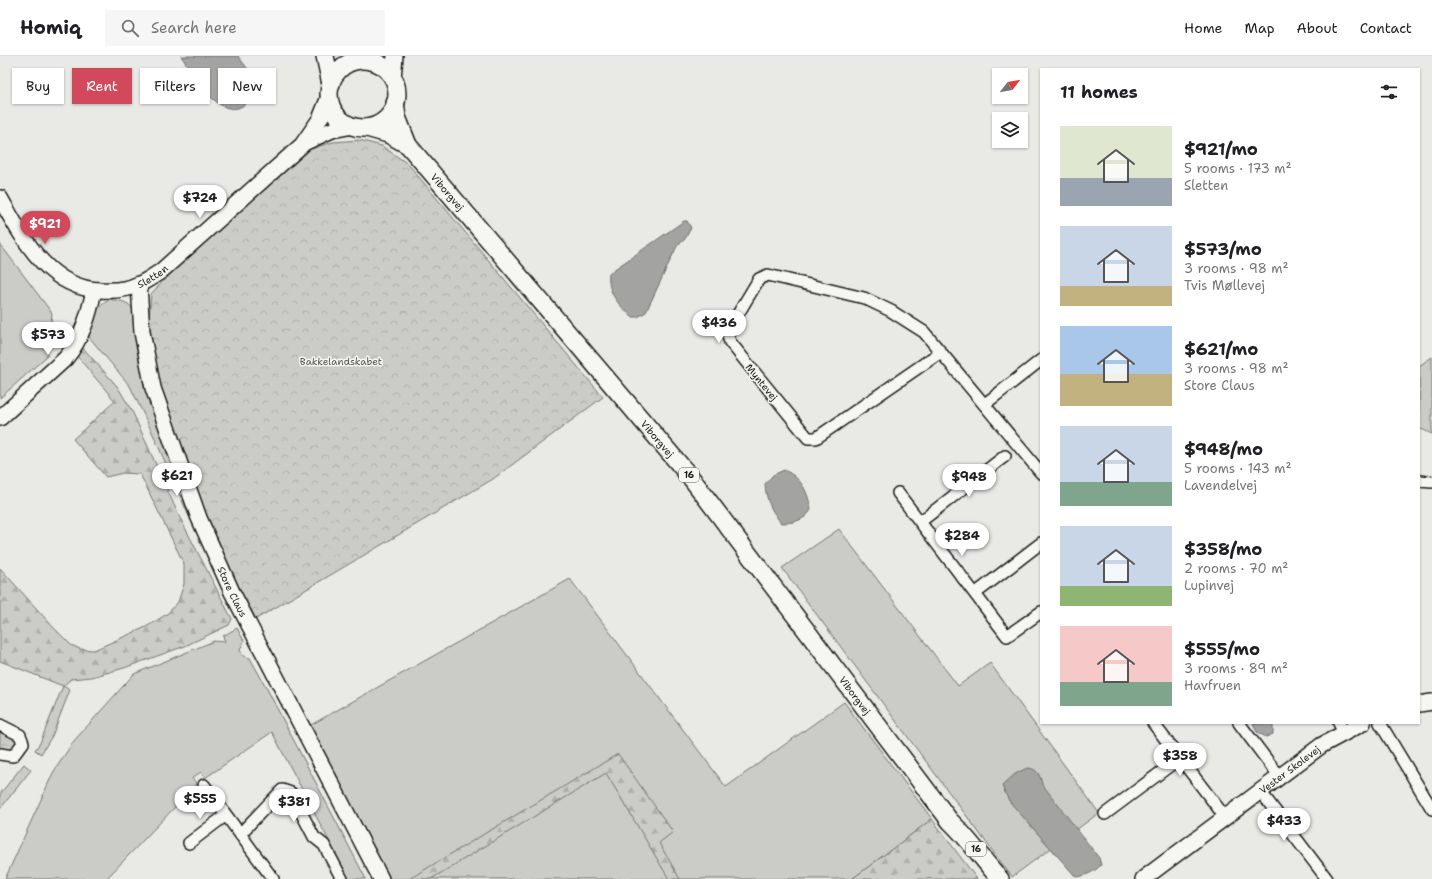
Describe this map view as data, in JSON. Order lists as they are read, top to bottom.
{
  "streets": {
    "main road": ["Viborgvej", "16"],
    "street": [
      "Sletten",
      "Myntevej",
      "Store Claus",
      "Vester Skolevej"
    ]
  },
  "crossings": [
    ["Viborgvej", "Sletten"],
    ["Viborgvej", "16"],
    ["Sletten", "16"],
    ["Sletten", "Store Claus"]
  ],
  "parks": ["Bakkelandskabet"],
  "north": "top right",
  "page": {
    "header": "Homiq",
    "search": "Search here",
    "nav": [
      "Home",
      "Map",
      "About",
      "Contact"
    ],
    "chip": [
      "Buy",
      "Rent",
      "Filters",
      "New"
    ],
    "heading": "11 homes",
    "list": [
      {
        "name": "$921/mo",
        "note": "5 rooms · 173 m² · Sletten"
      },
      {
        "name": "$573/mo",
        "note": "3 rooms · 98 m² · Tvis Møllevej"
      },
      {
        "name": "$621/mo",
        "note": "3 rooms · 98 m² · Store Claus"
      },
      {
        "name": "$948/mo",
        "note": "5 rooms · 143 m² · Lavendelvej"
      },
      {
        "name": "$358/mo",
        "note": "2 rooms · 70 m² · Lupinvej"
      },
      {
        "name": "$555/mo",
        "note": "3 rooms · 89 m² · Havfruen"
      }
    ],
    "price": [
      "$724",
      "$921",
      "$436",
      "$573",
      "$621",
      "$948",
      "$284",
      "$358",
      "$555",
      "$381",
      "$433"
    ]
  }
}
